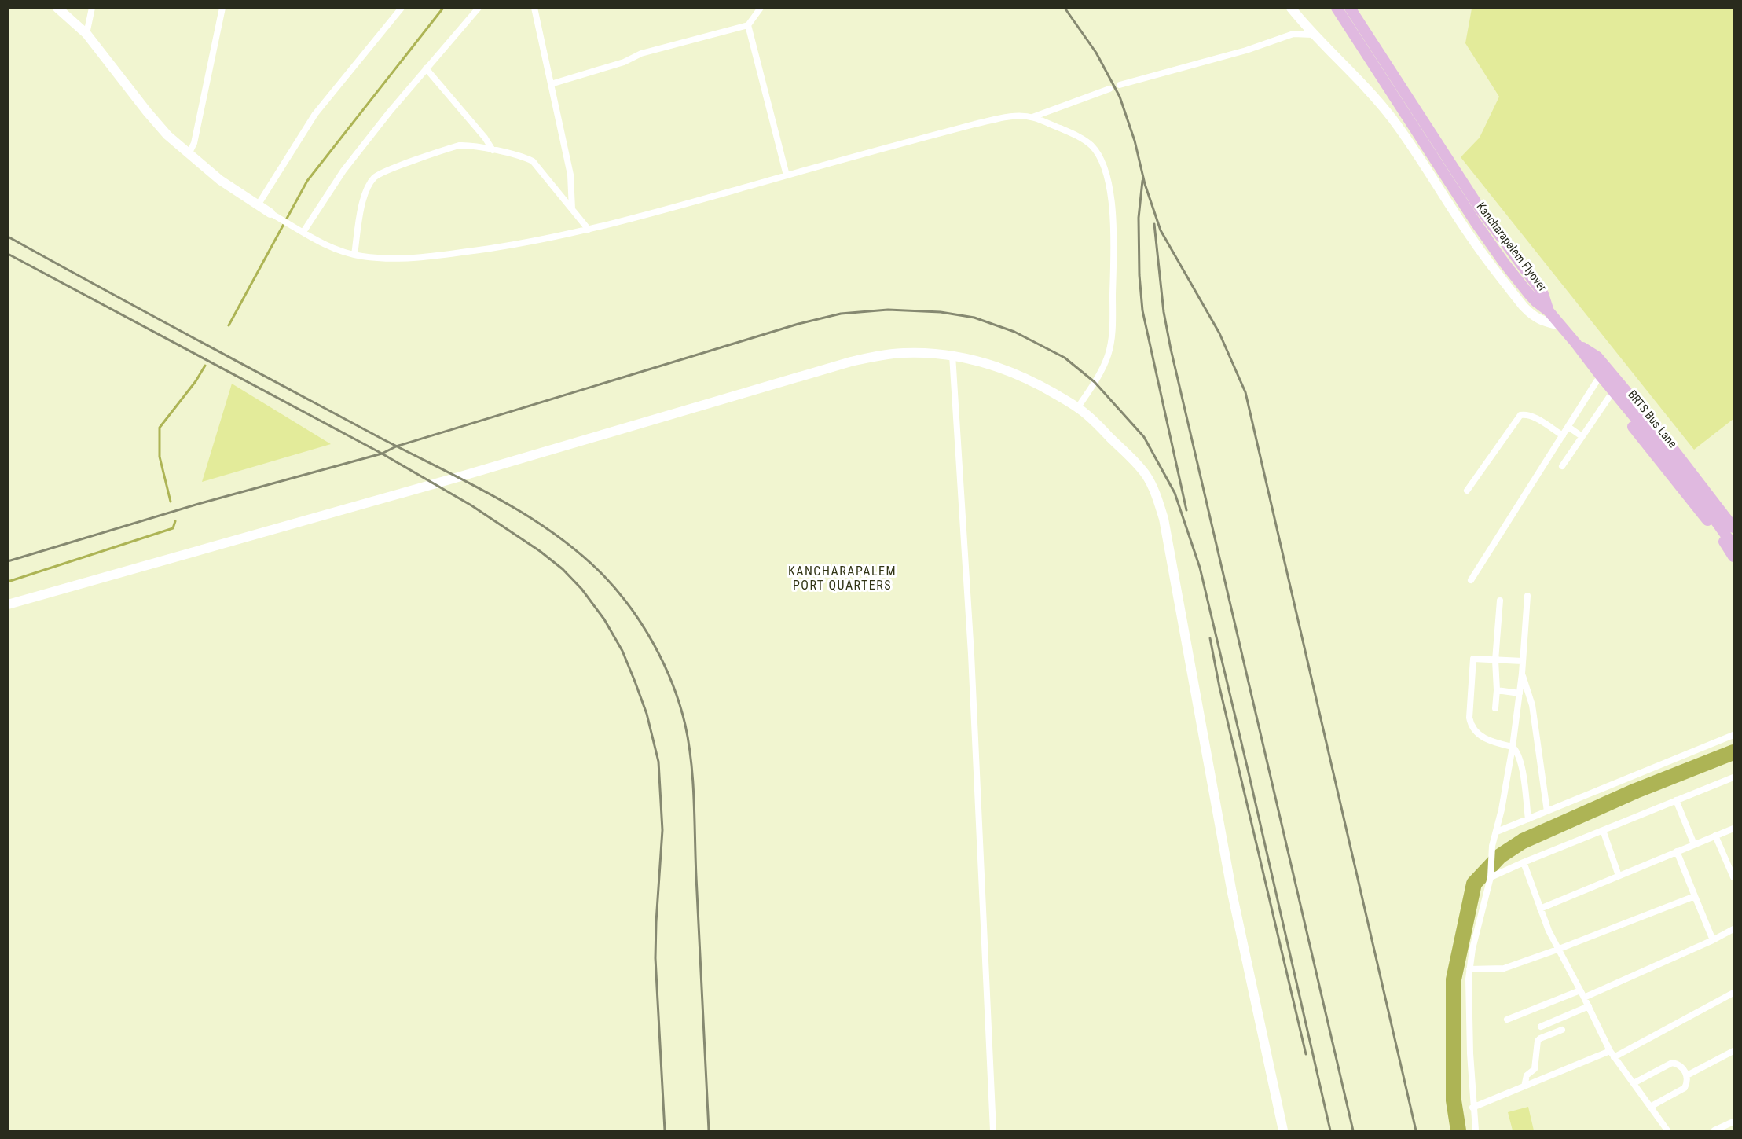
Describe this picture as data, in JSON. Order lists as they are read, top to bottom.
{
  "streets": {
    "main road": ["Kancharapalem Flyover", "BRTS Bus Lane"]
  },
  "crossings": [
    ["Kancharapalem Flyover", "BRTS Bus Lane"]
  ],
  "districts": ["KANCHARAPALEM PORT QUARTERS"]
}
